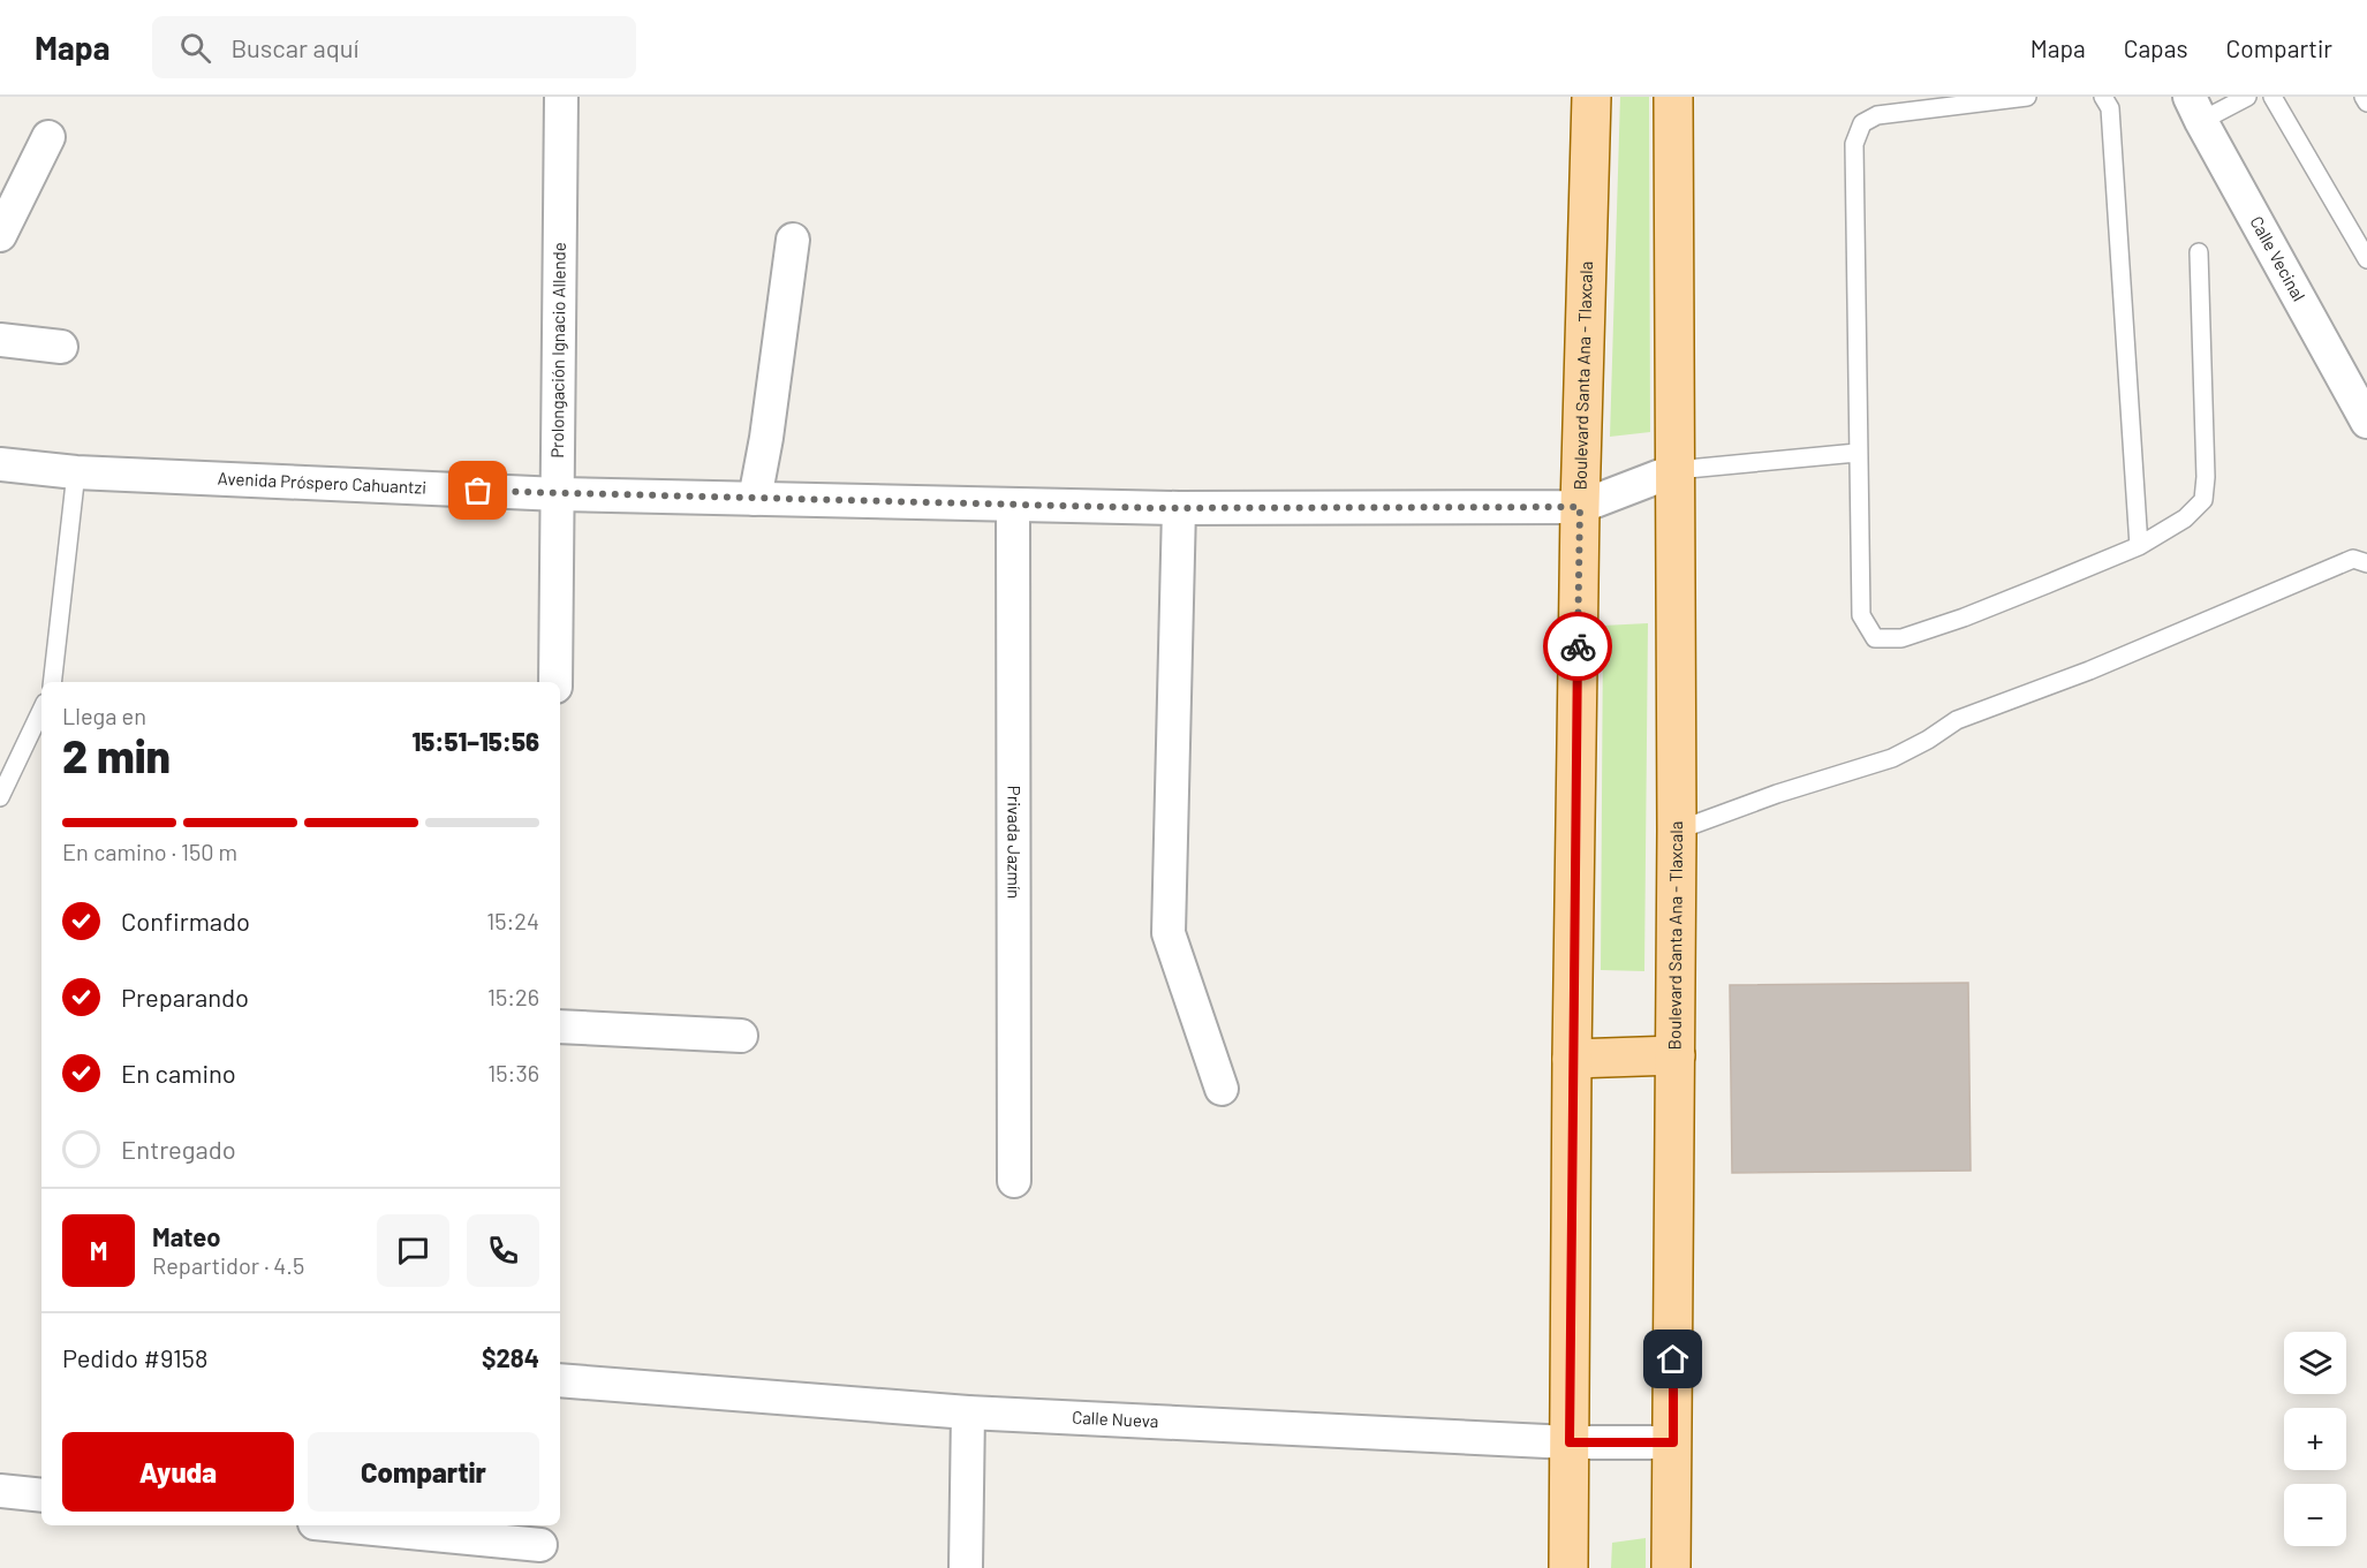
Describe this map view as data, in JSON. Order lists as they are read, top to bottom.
{
  "streets": {
    "main road": ["Boulevard Santa Ana - Tlaxcala"],
    "street": [
      "Calle Vecinal",
      "Prolongación Ignacio Allende",
      "Avenida Próspero Cahuantzi",
      "Privada Jazmín",
      "Calle Nueva"
    ]
  },
  "crossings": [
    ["Prolongación Ignacio Allende", "Avenida Próspero Cahuantzi"],
    ["Boulevard Santa Ana - Tlaxcala", "Avenida Próspero Cahuantzi"],
    ["Boulevard Santa Ana - Tlaxcala", "Calle Nueva"],
    ["Avenida Próspero Cahuantzi", "Privada Jazmín"]
  ],
  "page": {
    "header": "Mapa",
    "search": "Buscar aquí",
    "nav": ["Mapa", "Capas", "Compartir"],
    "heading": ["2 min", "Llega en", "15:51–15:56"],
    "panel": [
      "Mateo",
      "Repartidor · 4.5",
      "Pedido #9158",
      "$284"
    ],
    "bar": "En camino · 150 m",
    "list": [
      ["Confirmado", "15:24"],
      ["Preparando", "15:26"],
      ["En camino", "15:36"],
      "Entregado"
    ],
    "round": "M",
    "map_buttons": ["+", "−"],
    "buttons": ["Ayuda", "Compartir"]
  }
}
